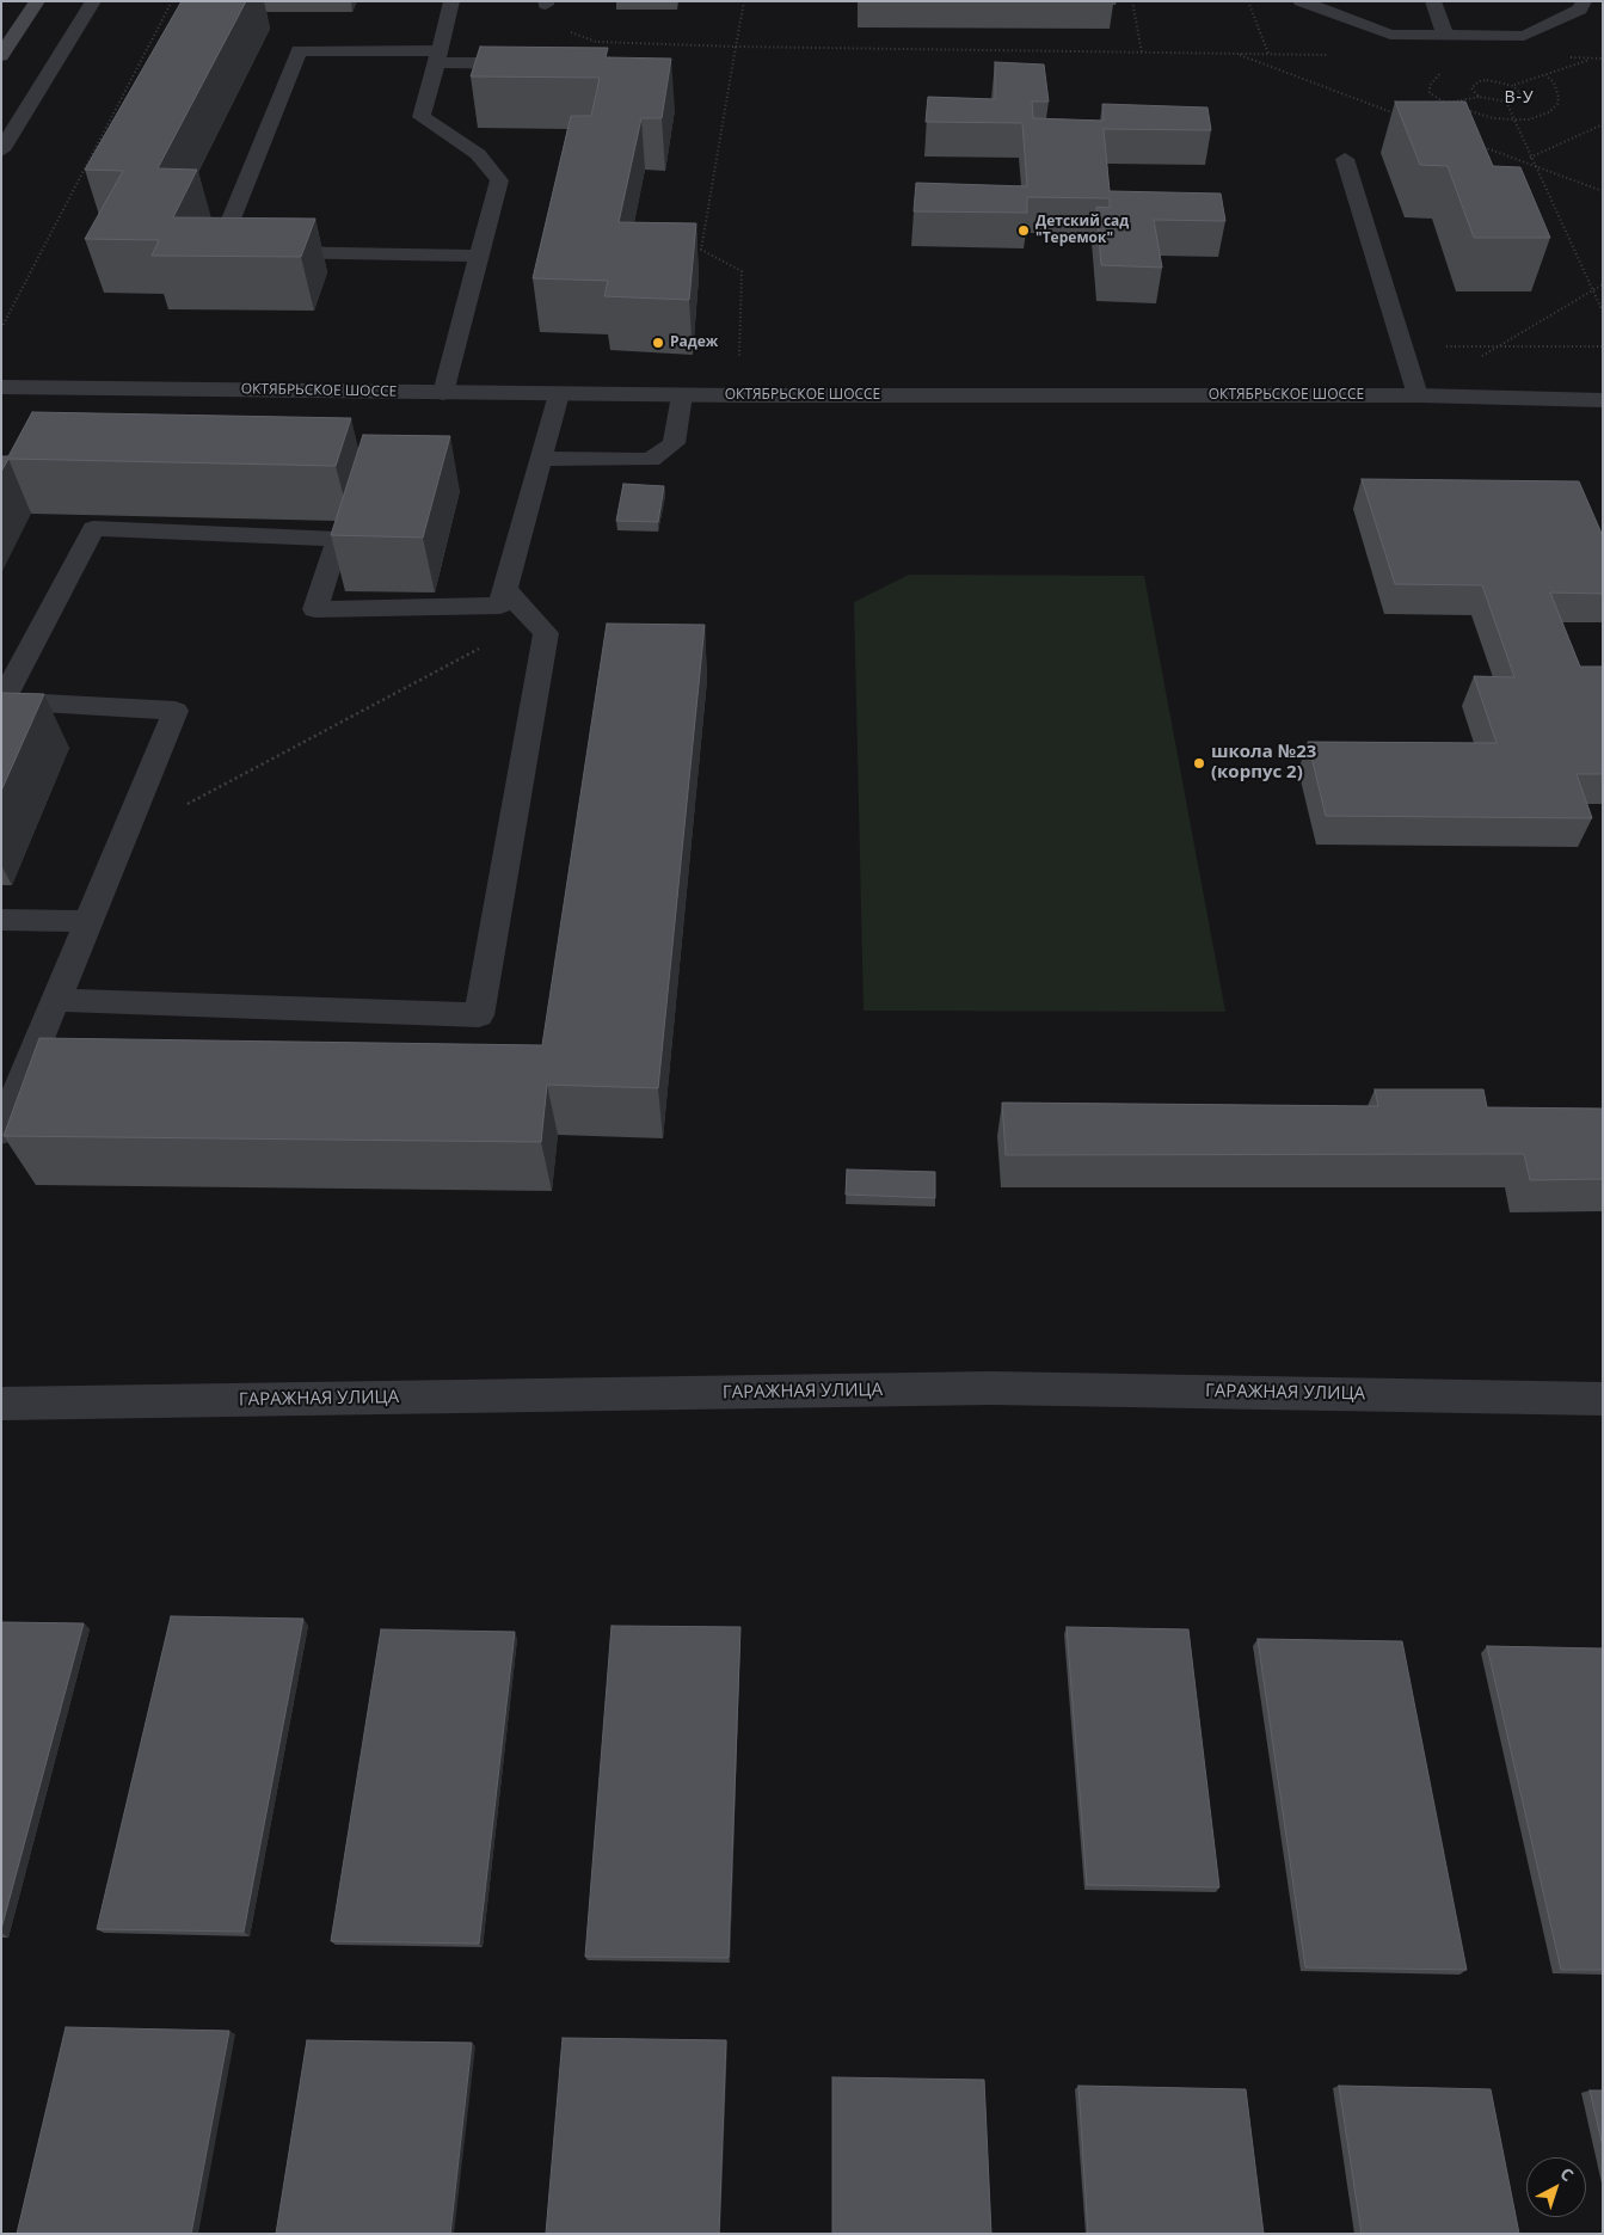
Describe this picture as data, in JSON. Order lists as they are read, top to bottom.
{
  "streets": {
    "street": ["ОКТЯБРЬСКОЕ ШОССЕ", "ГАРАЖНАЯ УЛИЦА"]
  },
  "districts": ["В-У"],
  "places": ["Детский сад \"Теремок\"", "Радеж", "школа №23 (корпус 2)"],
  "north": "top right"
}
